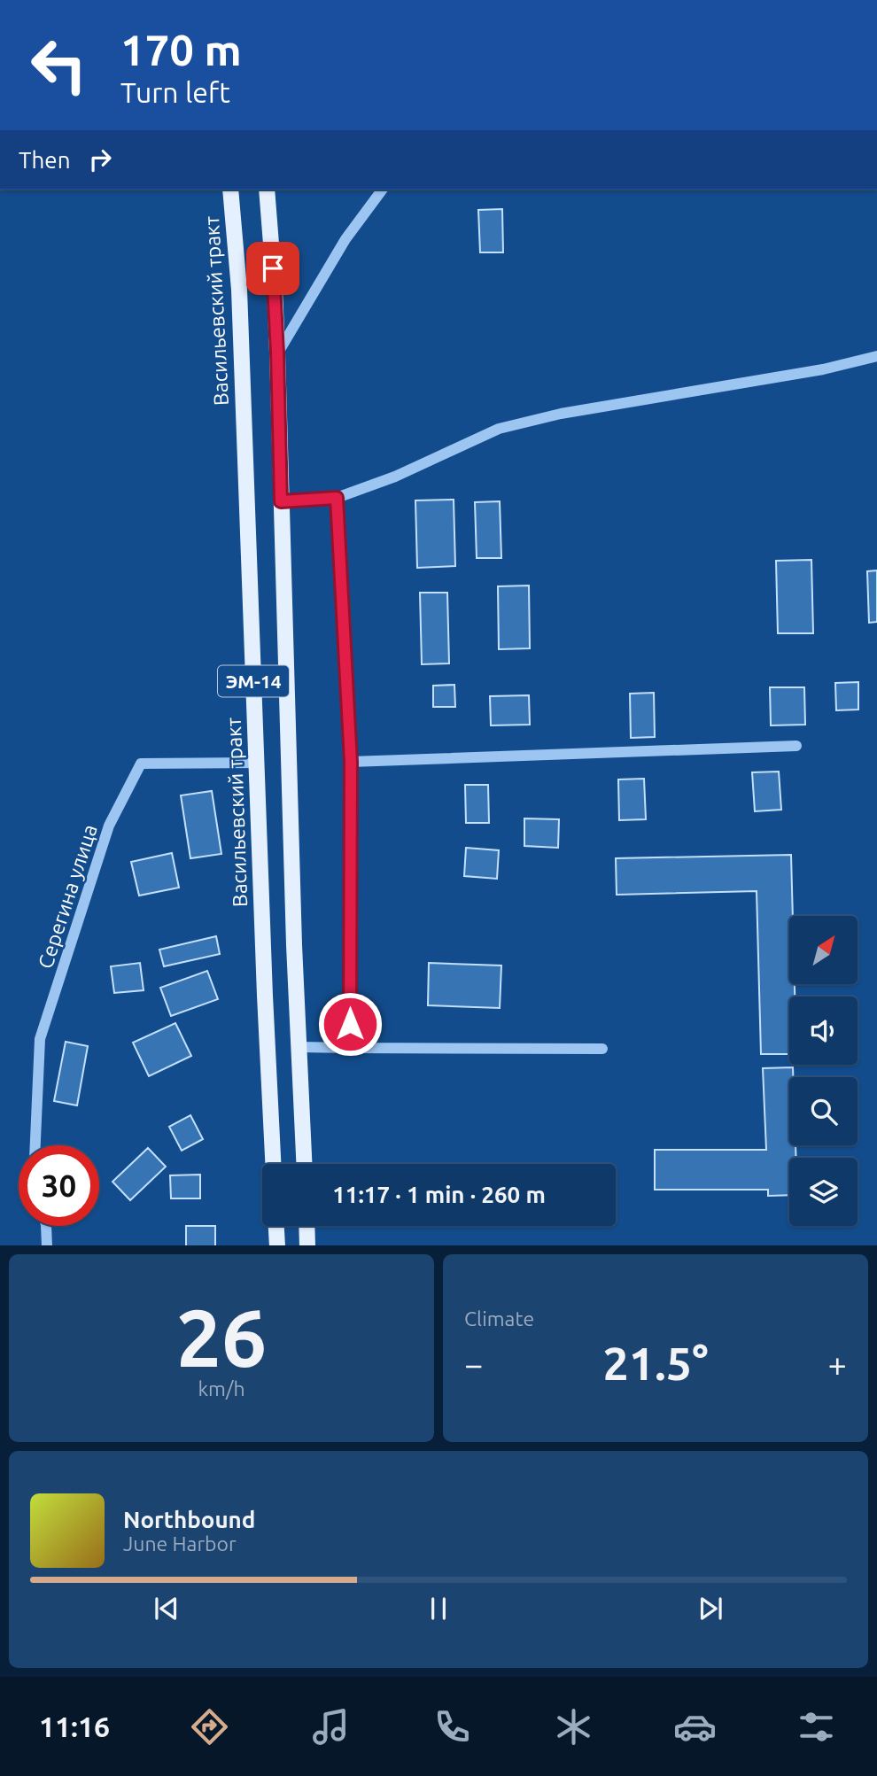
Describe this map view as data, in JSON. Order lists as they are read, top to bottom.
{
  "streets": {
    "main road": ["Васильевский тракт", "ЭМ-14"],
    "street": ["Серегина улица"]
  },
  "crossings": [
    ["Васильевский тракт", "Серегина улица"]
  ],
  "north": "top right",
  "page": {
    "turn": ["170 m", "Turn left"],
    "then": "Then",
    "limit": "30",
    "trip": "11:17 · 1 min · 260 m",
    "tile": [
      ["26", "km/h"],
      "Climate"
    ],
    "heat": ["−", "21.5°", "+"],
    "song": ["Northbound", "June Harbor"],
    "tabs": "11:16"
  }
}
